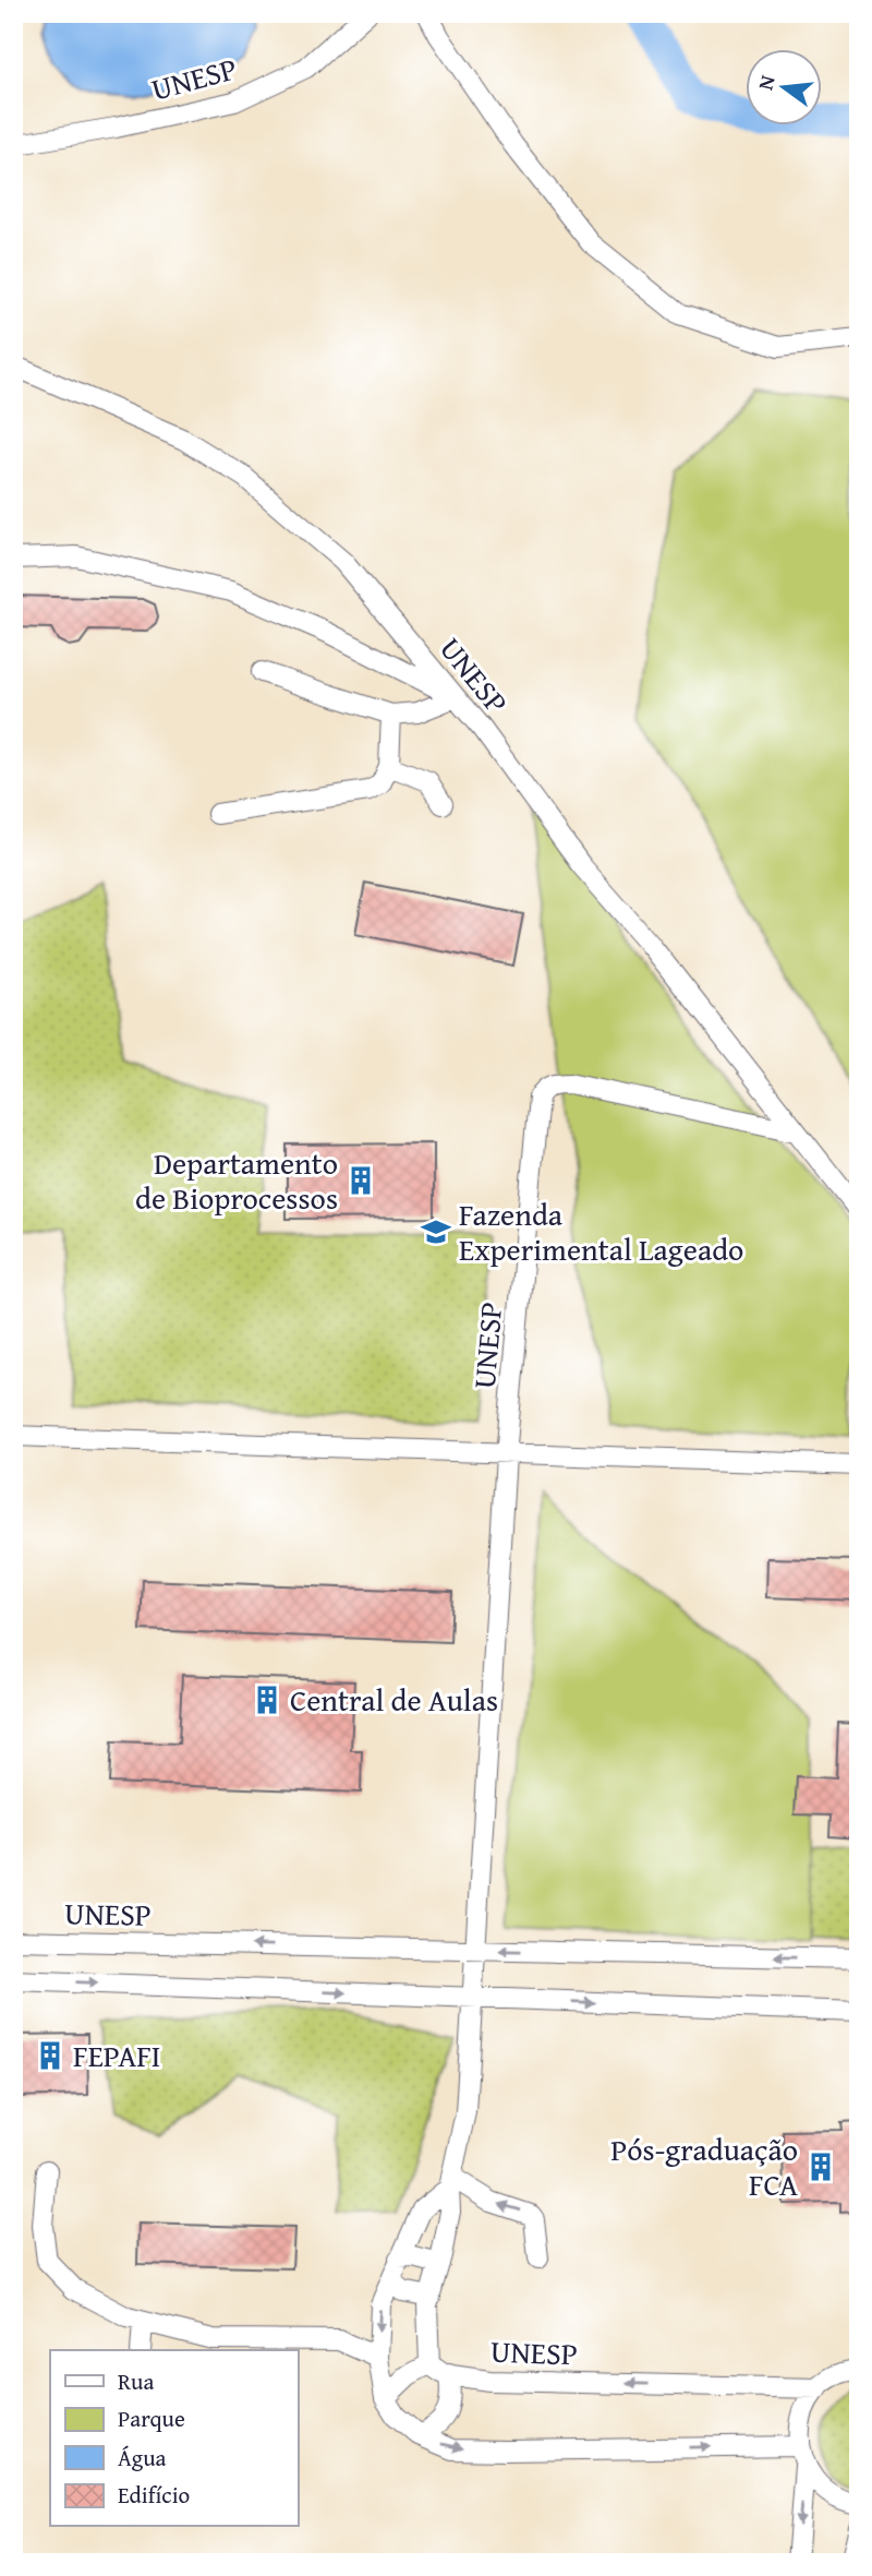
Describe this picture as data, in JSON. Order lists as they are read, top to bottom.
{
  "streets": {
    "lane": ["UNESP"]
  },
  "places": {
    "building": [
      "Departamento de Bioprocessos",
      "Central de Aulas",
      "FEPAFI",
      "Pós-graduação FCA"
    ],
    "school or university": ["Fazenda Experimental Lageado"]
  },
  "legend": [
    "Rua",
    "Parque",
    "Água",
    "Edifício"
  ],
  "north": "left"
}
